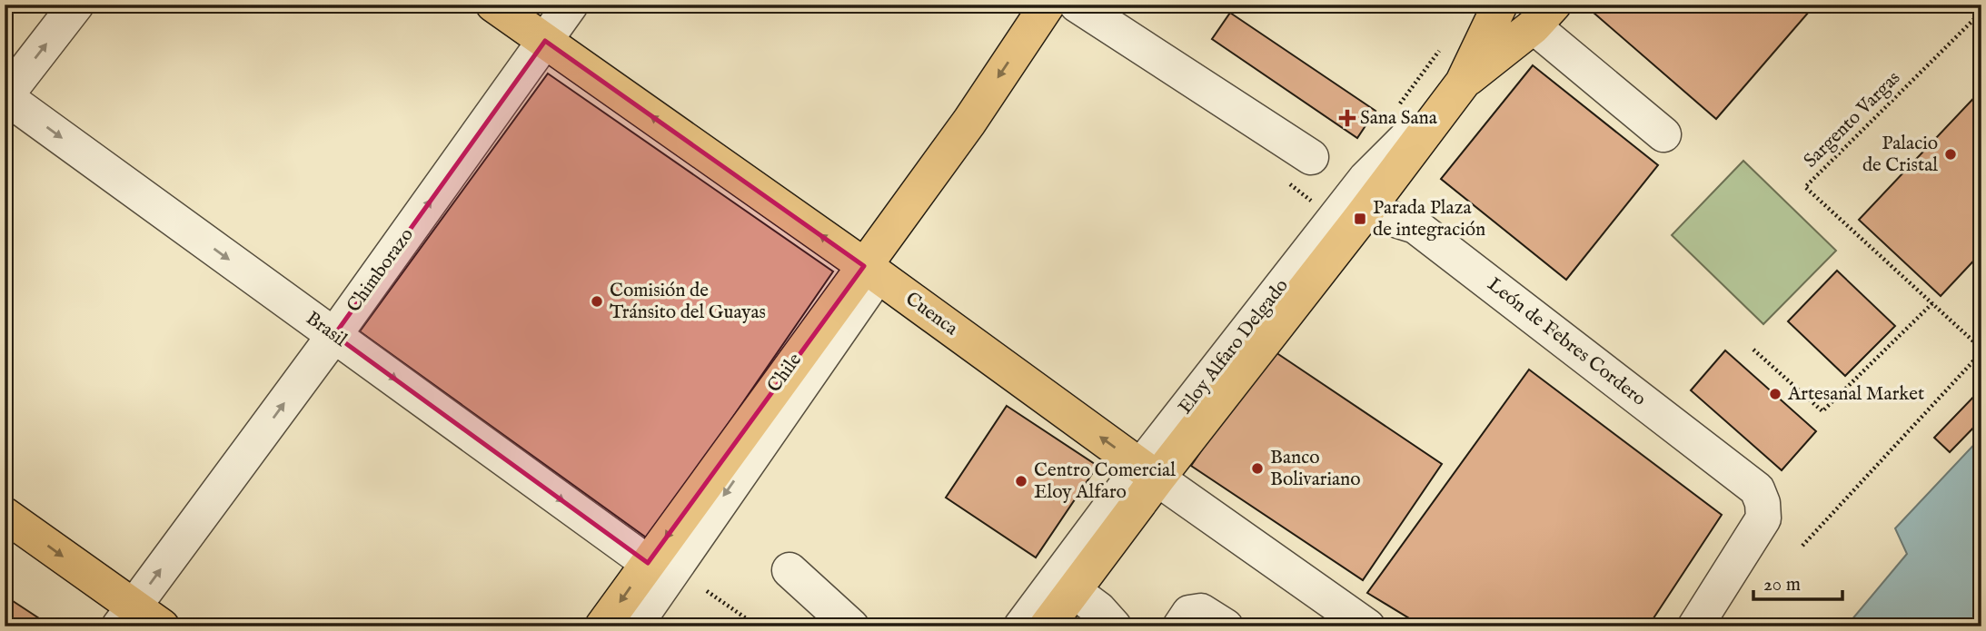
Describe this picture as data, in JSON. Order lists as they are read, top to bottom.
{
  "streets": {
    "main road": ["Cuenca", "Eloy Alfaro Delgado", "Chile"],
    "street": ["Chimborazo", "Brasil", "León de Febres Cordero"],
    "path": ["Sargento Vargas"]
  },
  "crossings": [
    ["Chimborazo", "Cuenca"],
    ["Chimborazo", "Brasil"],
    ["Cuenca", "Eloy Alfaro Delgado"],
    ["Cuenca", "Chile"],
    ["Brasil", "Chile"],
    ["León de Febres Cordero", "Eloy Alfaro Delgado"]
  ],
  "one_way": [
    "Chimborazo",
    "Cuenca",
    "Brasil",
    "Chile"
  ],
  "places": {
    "health": ["Sana Sana"],
    "other": [
      "Palacio de Cristal",
      "Comisión de Tránsito del Guayas",
      "Artesanal Market",
      "Banco Bolivariano",
      "Centro Comercial Eloy Alfaro"
    ],
    "transit": ["Parada Plaza de integración"]
  },
  "scale_bar": "20 m"
}
